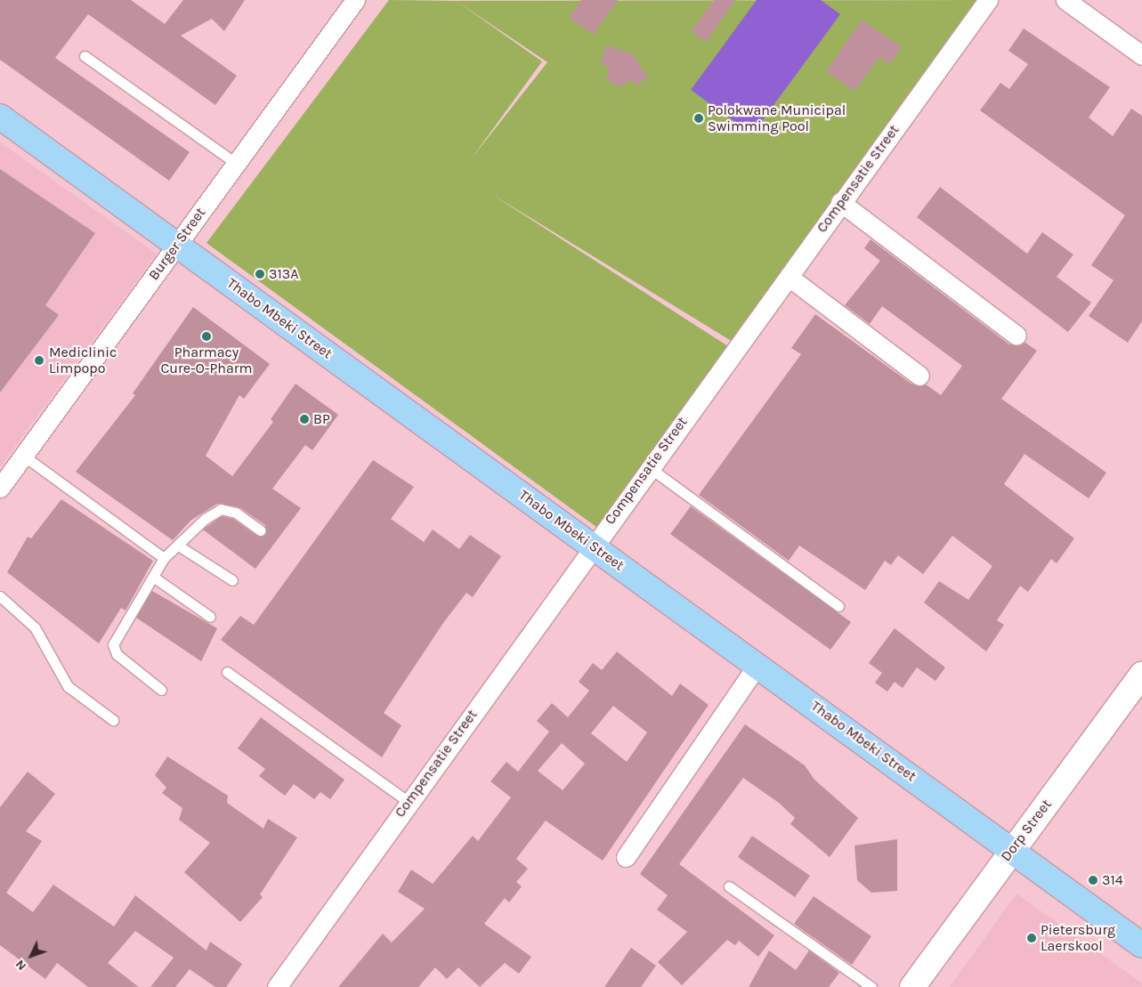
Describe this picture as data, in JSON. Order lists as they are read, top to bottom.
{
  "streets": {
    "main road": ["Thabo Mbeki Street"],
    "street": ["Compensatie Street", "Burger Street", "Dorp Street"]
  },
  "crossings": [
    ["Compensatie Street", "Thabo Mbeki Street"],
    ["Burger Street", "Thabo Mbeki Street"],
    ["Thabo Mbeki Street", "Dorp Street"]
  ],
  "places": [
    "Polokwane Municipal Swimming Pool",
    "313A",
    "Pharmacy Cure-O-Pharm",
    "Mediclinic Limpopo",
    "BP",
    "314",
    "Pietersburg Laerskool"
  ],
  "north": "bottom left"
}
